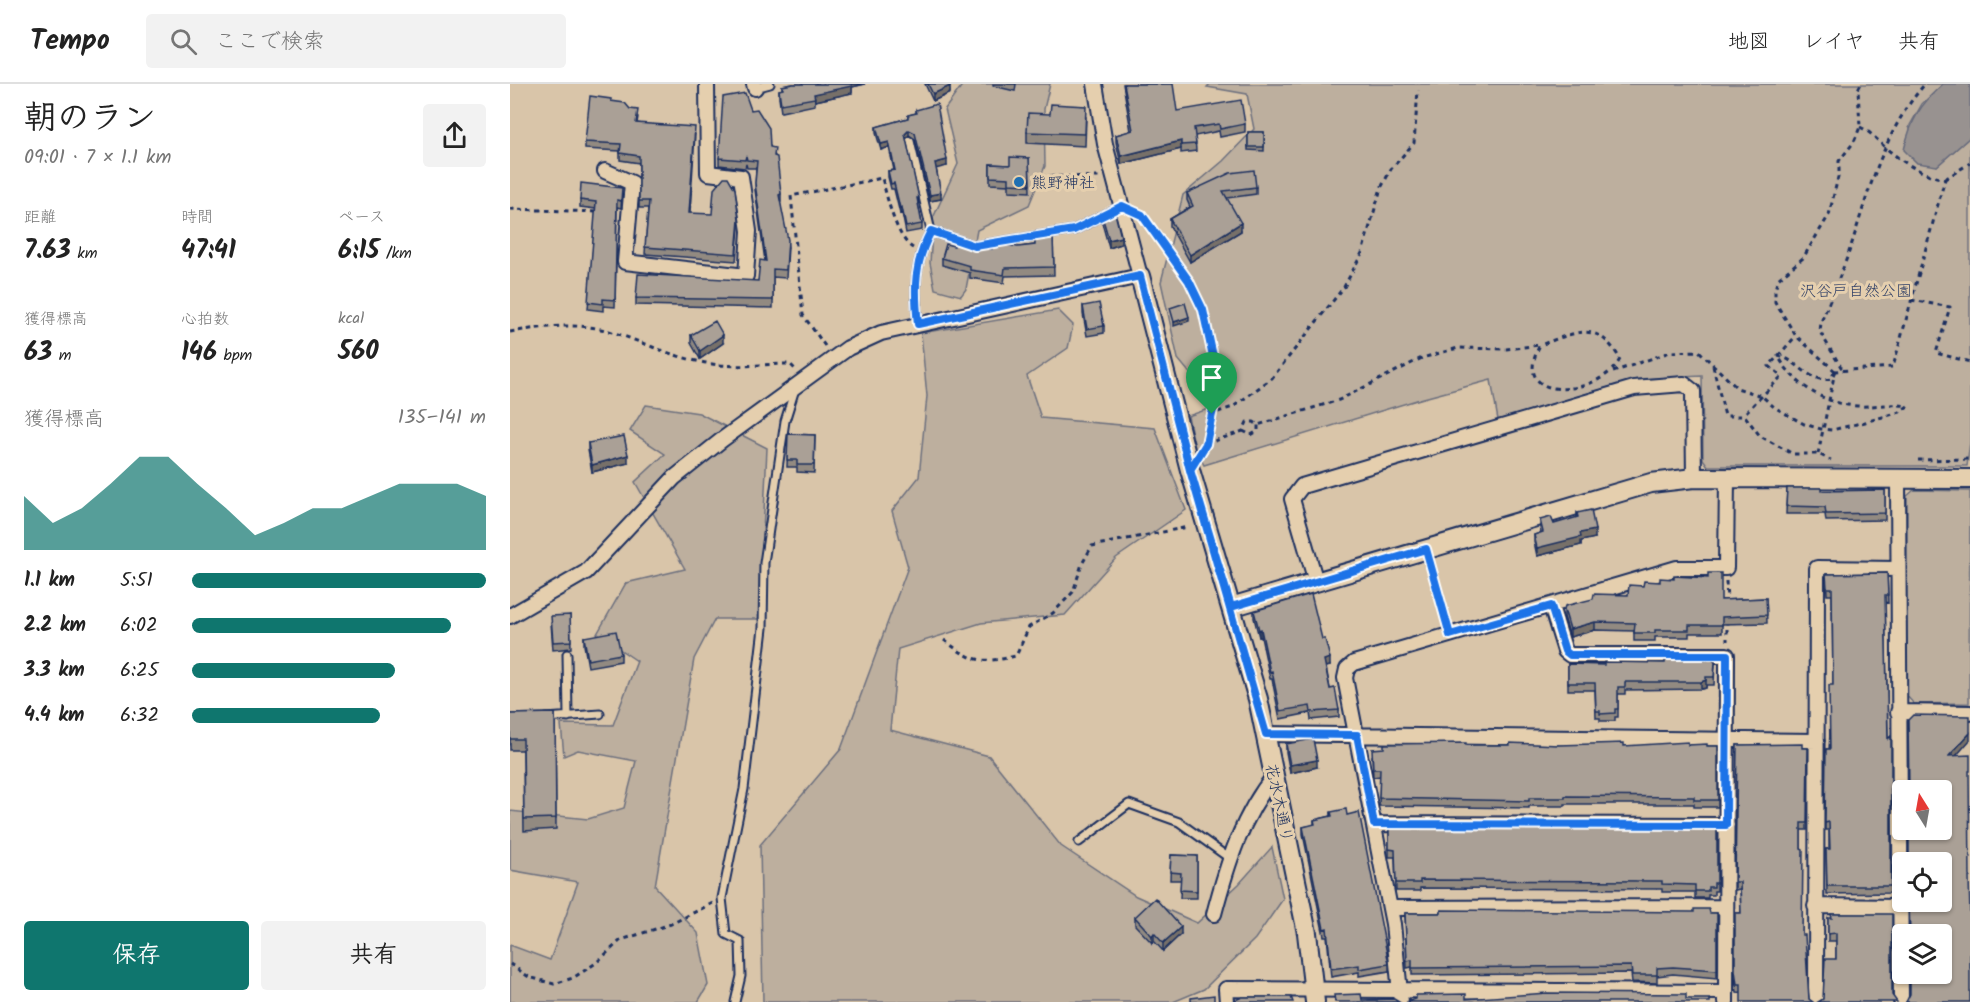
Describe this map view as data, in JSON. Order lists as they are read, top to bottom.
{
  "streets": {
    "street": ["花水木通り"]
  },
  "parks": ["沢谷戸自然公園"],
  "places": ["熊野神社"],
  "north": "top",
  "page": {
    "header": "Tempo",
    "search": "ここで検索",
    "nav": ["地図", "レイヤ", "共有"],
    "heading": ["朝のラン", "09:01 · 7 × 1.1 km"],
    "stats": [
      ["距離", "7.63 km"],
      ["時間", "47:41"],
      ["ペース", "6:15 /km"],
      ["獲得標高", "63 m"],
      ["心拍数", "146 bpm"],
      ["kcal", "560"]
    ],
    "chart": ["獲得標高", "135–141 m"],
    "list": [
      {
        "name": "1.1 km",
        "note": "5:51"
      },
      {
        "name": "2.2 km",
        "note": "6:02"
      },
      {
        "name": "3.3 km",
        "note": "6:25"
      },
      {
        "name": "4.4 km",
        "note": "6:32"
      }
    ],
    "buttons": ["保存", "共有"]
  }
}
